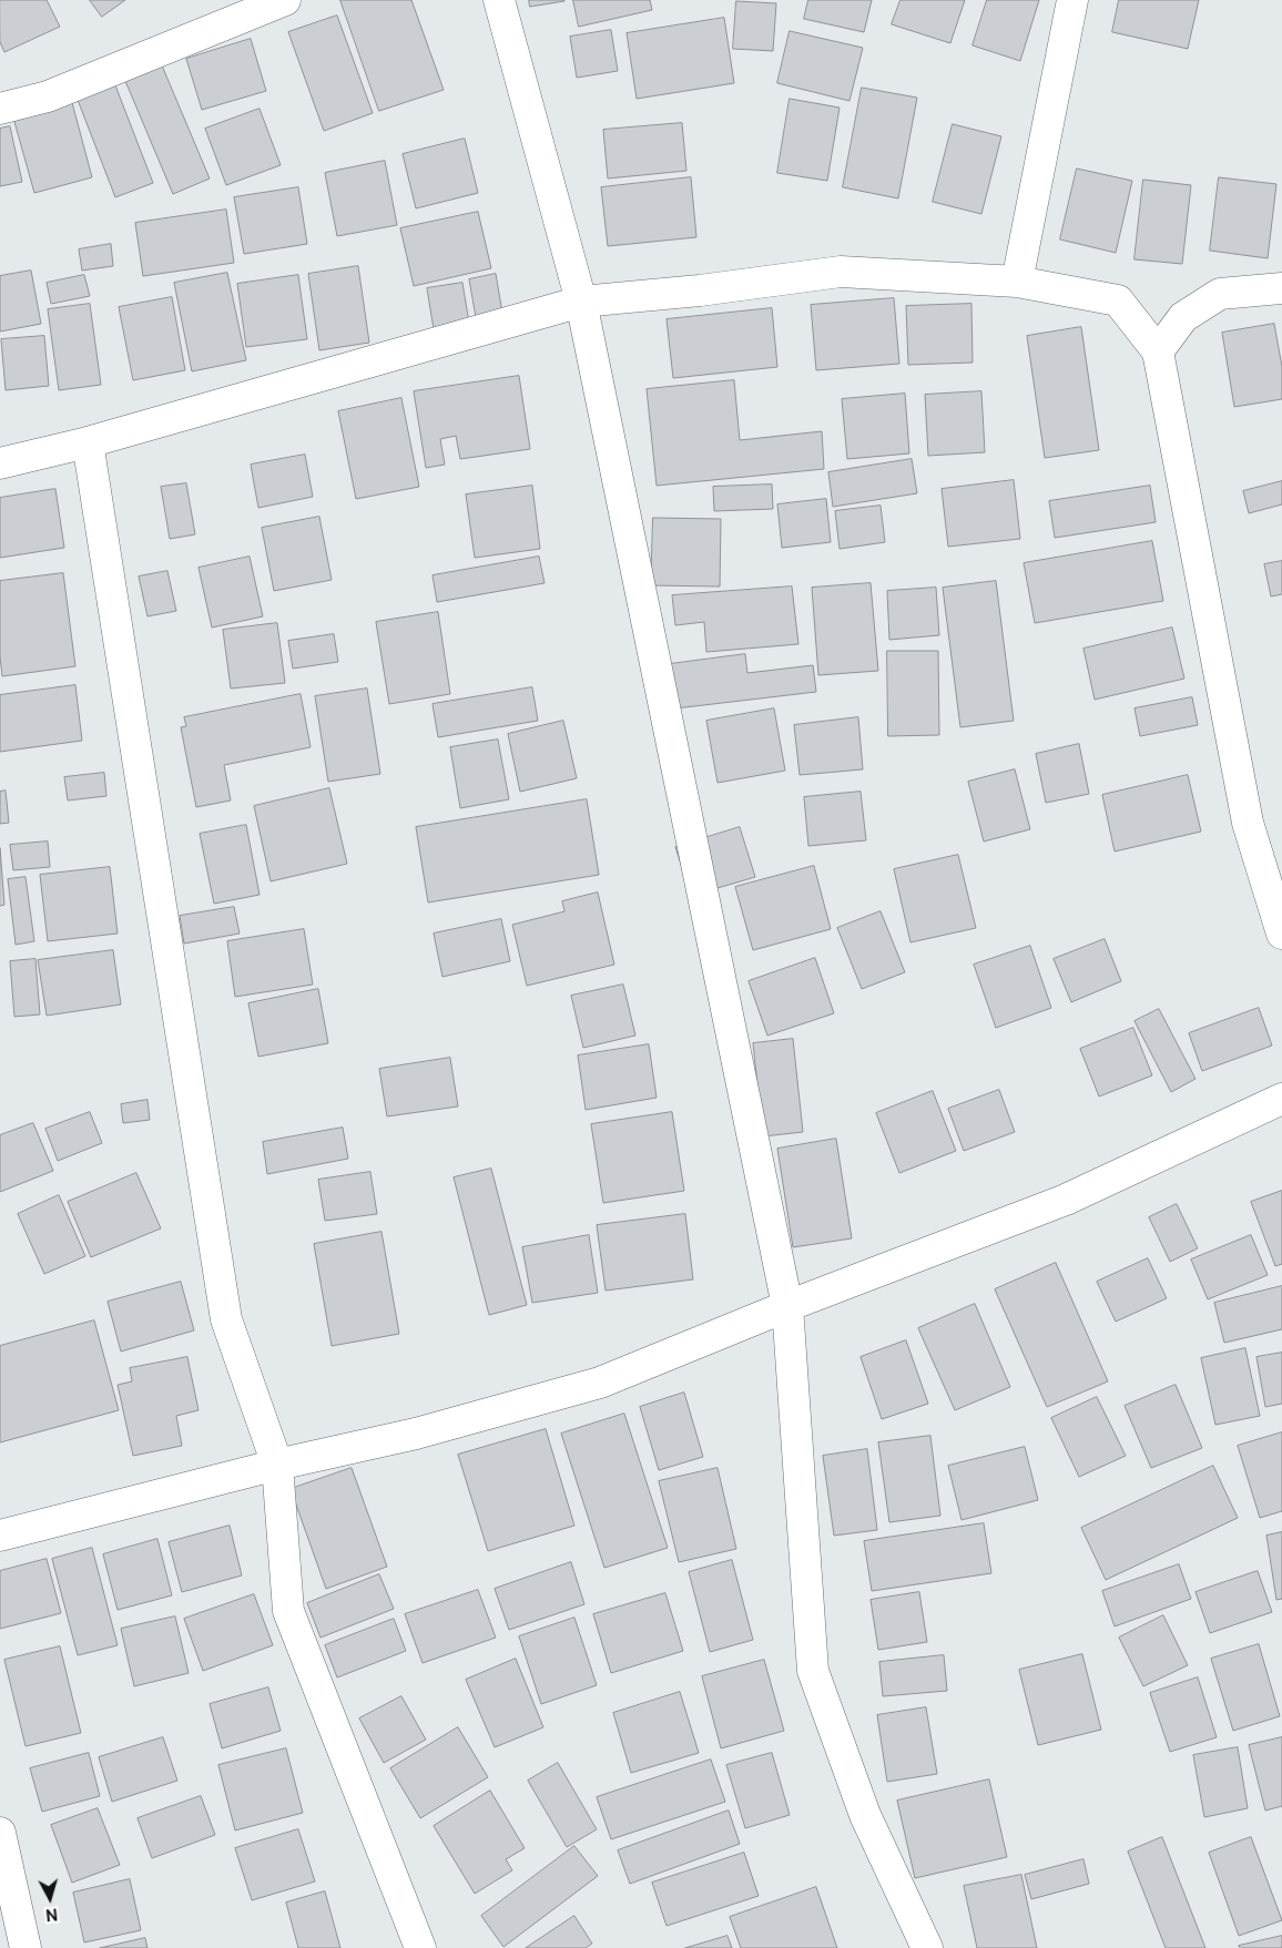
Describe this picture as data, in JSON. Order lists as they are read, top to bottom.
{
  "north": "bottom"
}
